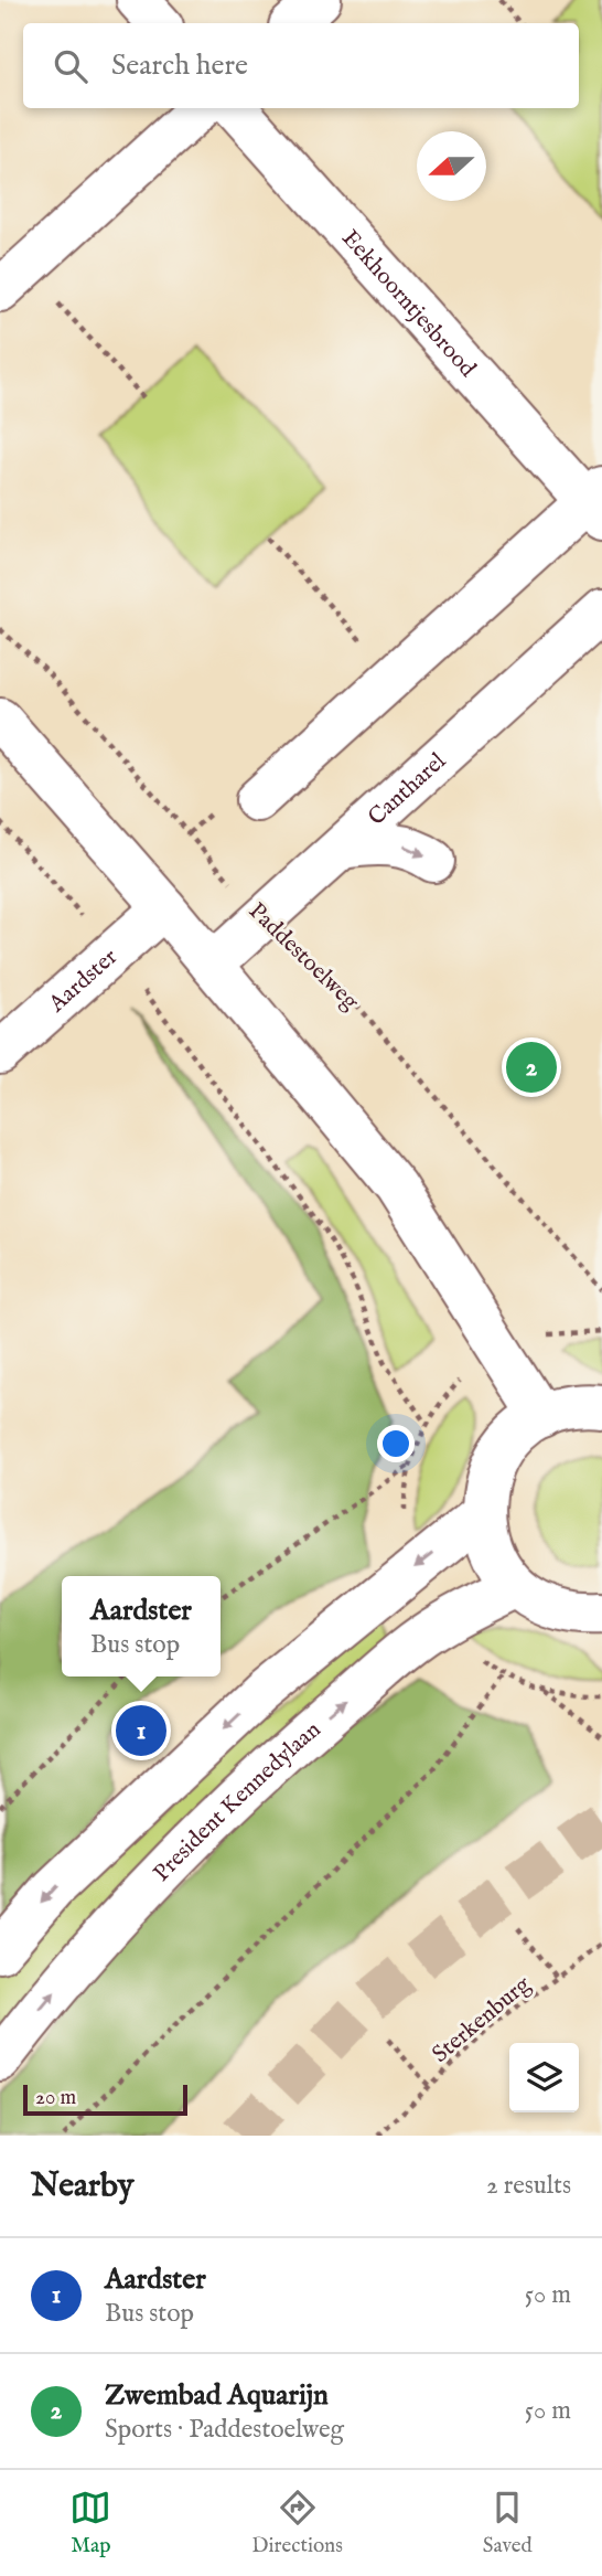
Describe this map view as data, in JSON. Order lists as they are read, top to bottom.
{
  "streets": {
    "street": [
      "Eekhoorntjesbrood",
      "Cantharel",
      "Aardster",
      "President Kennedylaan"
    ],
    "path": ["Paddestoelweg", "Sterkenburg"]
  },
  "crossings": [
    ["Cantharel", "Paddestoelweg"]
  ],
  "scale_bar": "20 m",
  "north": "left",
  "page": {
    "search": "Search here",
    "pins": ["2", "1"],
    "popup": ["Aardster", "Bus stop"],
    "scale": "20 m",
    "heading": ["Nearby", "2 results"],
    "list": [
      {
        "mark": "1",
        "name": "Aardster",
        "note": "Bus stop",
        "value": "50 m"
      },
      {
        "mark": "2",
        "name": "Zwembad Aquarijn",
        "note": "Sports · Paddestoelweg",
        "value": "50 m"
      }
    ],
    "nav": ["Map", "Directions", "Saved"]
  }
}
